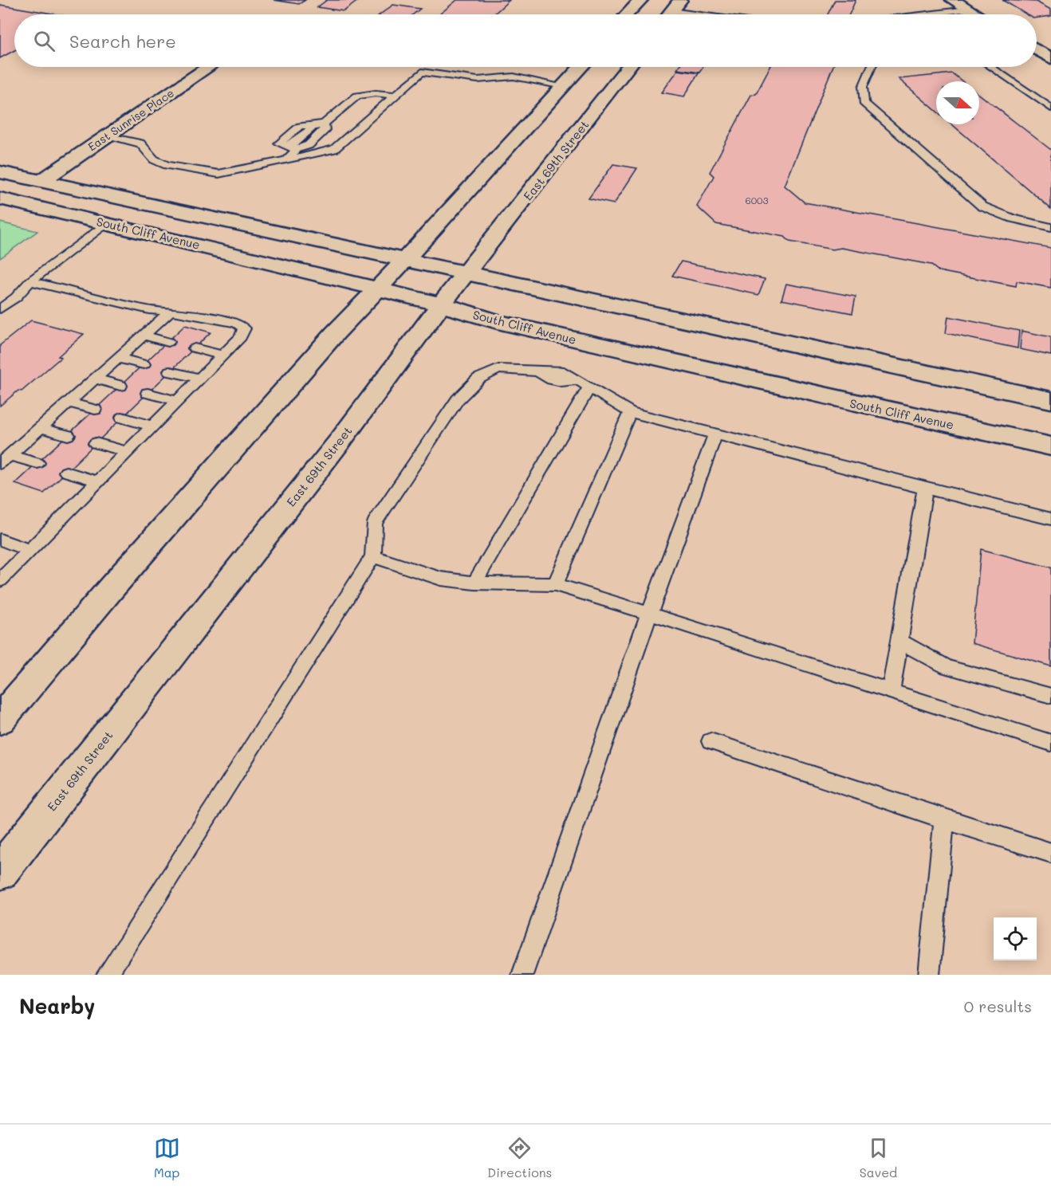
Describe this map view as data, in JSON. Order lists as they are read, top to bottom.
{
  "streets": {
    "main road": ["East Sunrise Place", "East 69th Street", "South Cliff Avenue"]
  },
  "crossings": [
    ["East 69th Street", "South Cliff Avenue"]
  ],
  "house_numbers": ["6003"],
  "north": "right",
  "page": {
    "search": "Search here",
    "heading": ["Nearby", "0 results"],
    "nav": ["Map", "Directions", "Saved"]
  }
}
